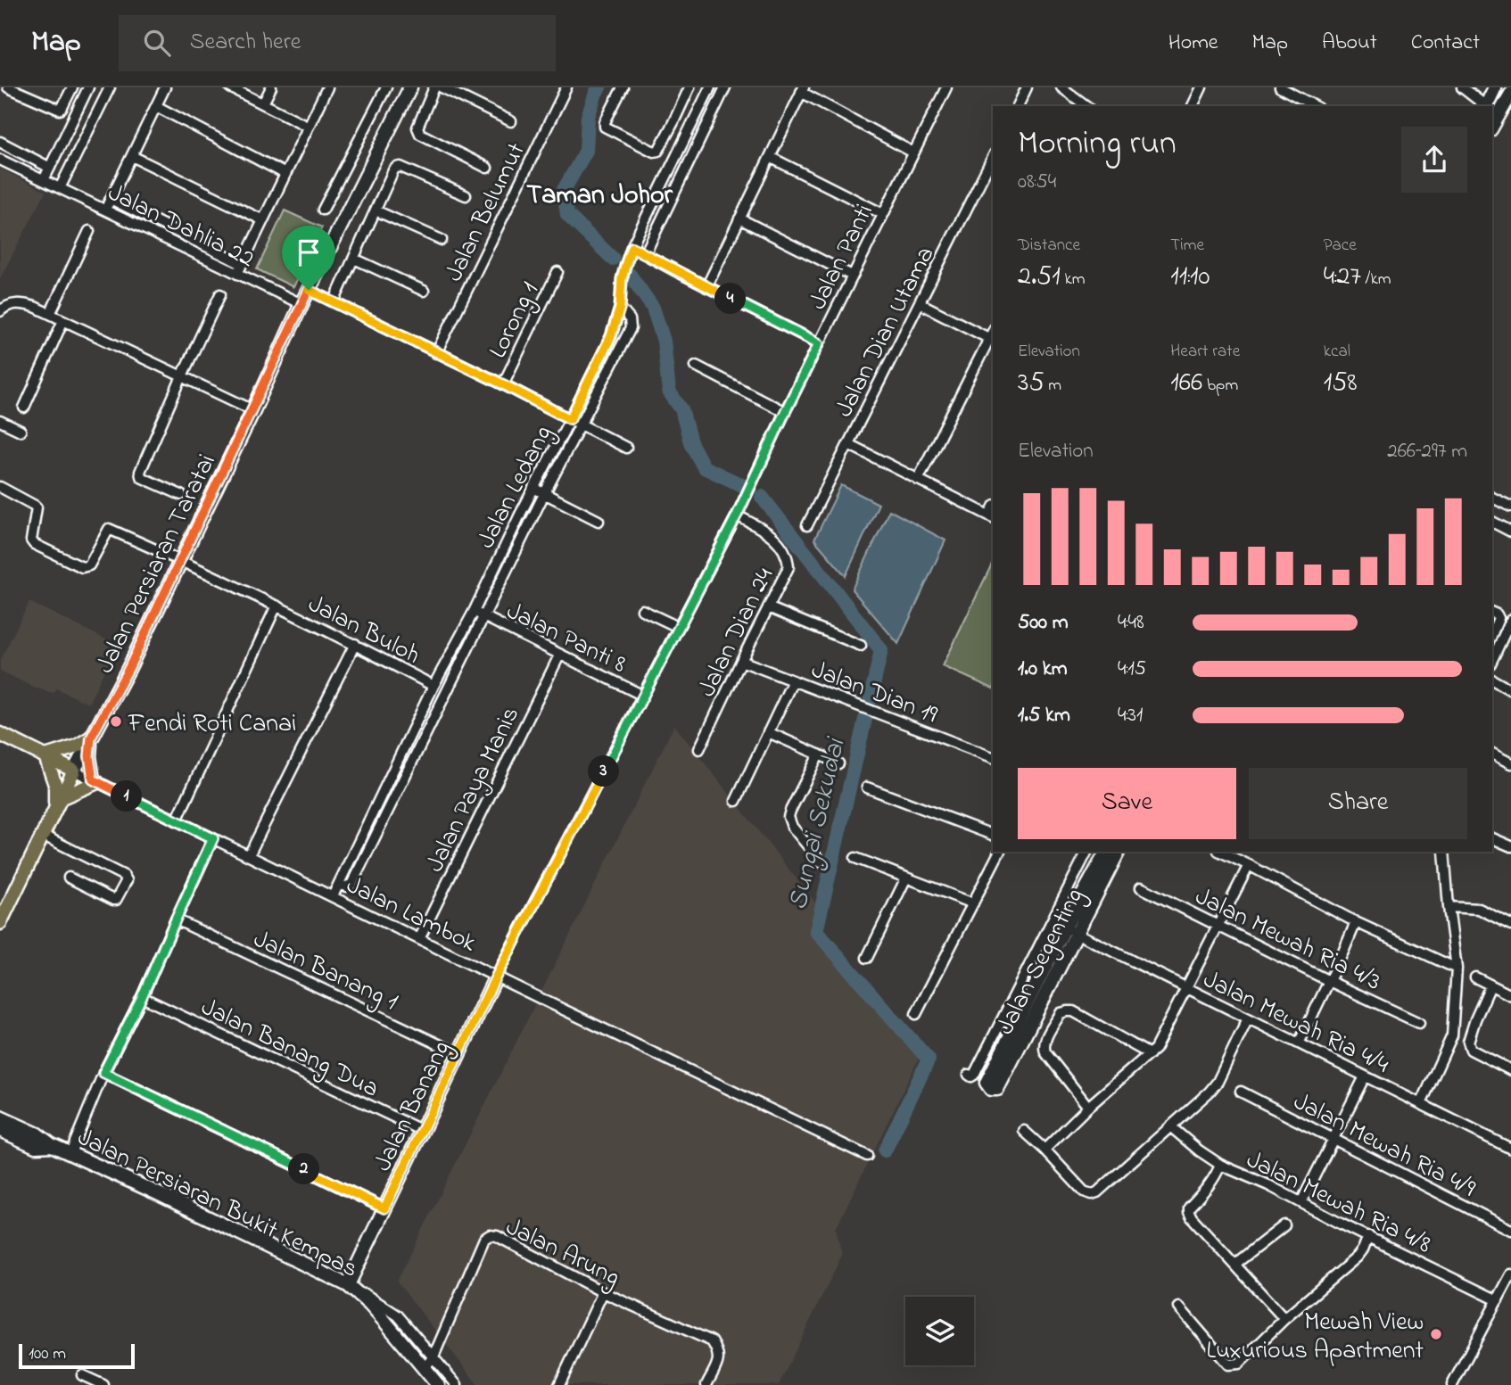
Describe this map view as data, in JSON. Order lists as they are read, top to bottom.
{
  "streets": {
    "street": [
      "Jalan Belumut",
      "Jalan Dahlia 22",
      "Jalan Panti",
      "Lorong 1",
      "Jalan Dian Utama",
      "Jalan Ledang",
      "Jalan Persiaran Taratai",
      "Jalan Buloh",
      "Jalan Dian 24",
      "Jalan Panti 8",
      "Jalan Dian 19",
      "Jalan Paya Manis",
      "Jalan Lambok",
      "Jalan Mewah Ria 4/3",
      "Jalan Segenting",
      "Jalan Banang 1",
      "Jalan Mewah Ria 4/4",
      "Jalan Banang Dua",
      "Jalan Banang",
      "Jalan Mewah Ria 4/9",
      "Jalan Mewah Ria 4/8",
      "Jalan Persiaran Bukit Kempas",
      "Jalan Arung"
    ]
  },
  "crossings": [
    ["Jalan Dahlia 22", "Jalan Persiaran Taratai"],
    ["Jalan Panti", "Jalan Dian 24"],
    ["Jalan Panti", "Jalan Panti 8"],
    ["Jalan Panti", "Jalan Lambok"],
    ["Jalan Panti", "Jalan Banang"],
    ["Jalan Ledang", "Jalan Buloh"],
    ["Jalan Ledang", "Jalan Panti 8"],
    ["Jalan Ledang", "Jalan Lambok"],
    ["Jalan Persiaran Taratai", "Jalan Buloh"],
    ["Jalan Persiaran Taratai", "Jalan Lambok"],
    ["Jalan Buloh", "Jalan Lambok"],
    ["Jalan Dian 24", "Jalan Dian 19"],
    ["Jalan Panti 8", "Jalan Paya Manis"],
    ["Jalan Paya Manis", "Jalan Lambok"],
    ["Jalan Lambok", "Jalan Banang"],
    ["Jalan Segenting", "Jalan Mewah Ria 4/4"],
    ["Jalan Banang 1", "Jalan Banang"],
    ["Jalan Banang Dua", "Jalan Banang"],
    ["Jalan Banang", "Jalan Persiaran Bukit Kempas"],
    ["Jalan Persiaran Bukit Kempas", "Jalan Arung"]
  ],
  "districts": ["Taman Johor"],
  "water": ["Sungai Sekudai"],
  "places": ["Fendi Roti Canai", "Mewah View Luxurious Apartment"],
  "scale_bar": "100 m",
  "page": {
    "header": "Map",
    "search": "Search here",
    "nav": [
      "Home",
      "Map",
      "About",
      "Contact"
    ],
    "heading": ["Morning run", "08:54"],
    "stats": [
      ["Distance", "2.51 km"],
      ["Time", "11:10"],
      ["Pace", "4:27 /km"],
      ["Elevation", "35 m"],
      ["Heart rate", "166 bpm"],
      ["kcal", "158"]
    ],
    "pins": [
      "4",
      "3",
      "1",
      "2"
    ],
    "chart": ["Elevation", "266–297 m"],
    "list": [
      {
        "name": "500 m",
        "note": "4:48"
      },
      {
        "name": "1.0 km",
        "note": "4:15"
      },
      {
        "name": "1.5 km",
        "note": "4:31"
      }
    ],
    "buttons": ["Save", "Share"],
    "scale": "100 m"
  }
}
